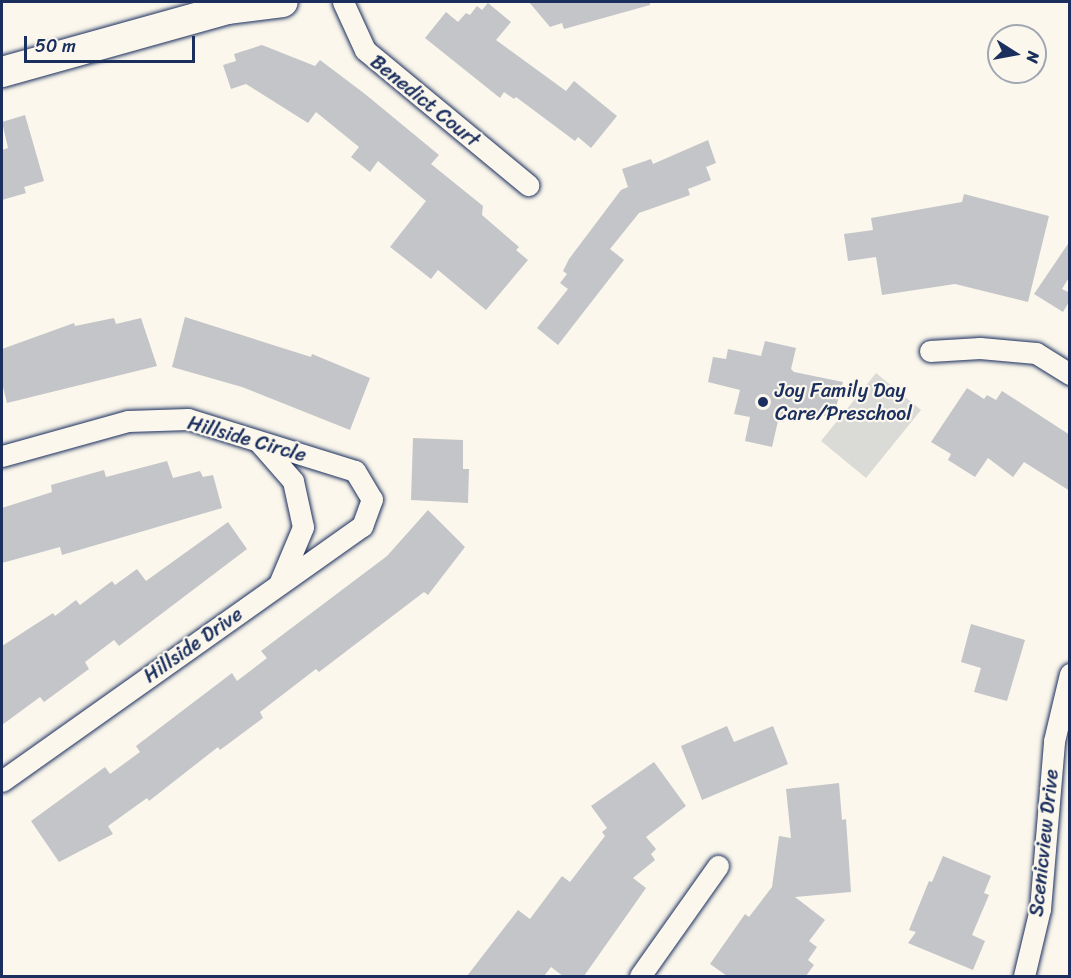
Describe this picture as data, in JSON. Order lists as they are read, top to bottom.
{
  "streets": {
    "street": [
      "Benedict Court",
      "Hillside Circle",
      "Hillside Drive",
      "Scenicview Drive"
    ]
  },
  "crossings": [
    ["Hillside Circle", "Hillside Drive"]
  ],
  "places": ["Joy Family Day Care/Preschool"],
  "scale_bar": "50 m",
  "north": "right"
}
